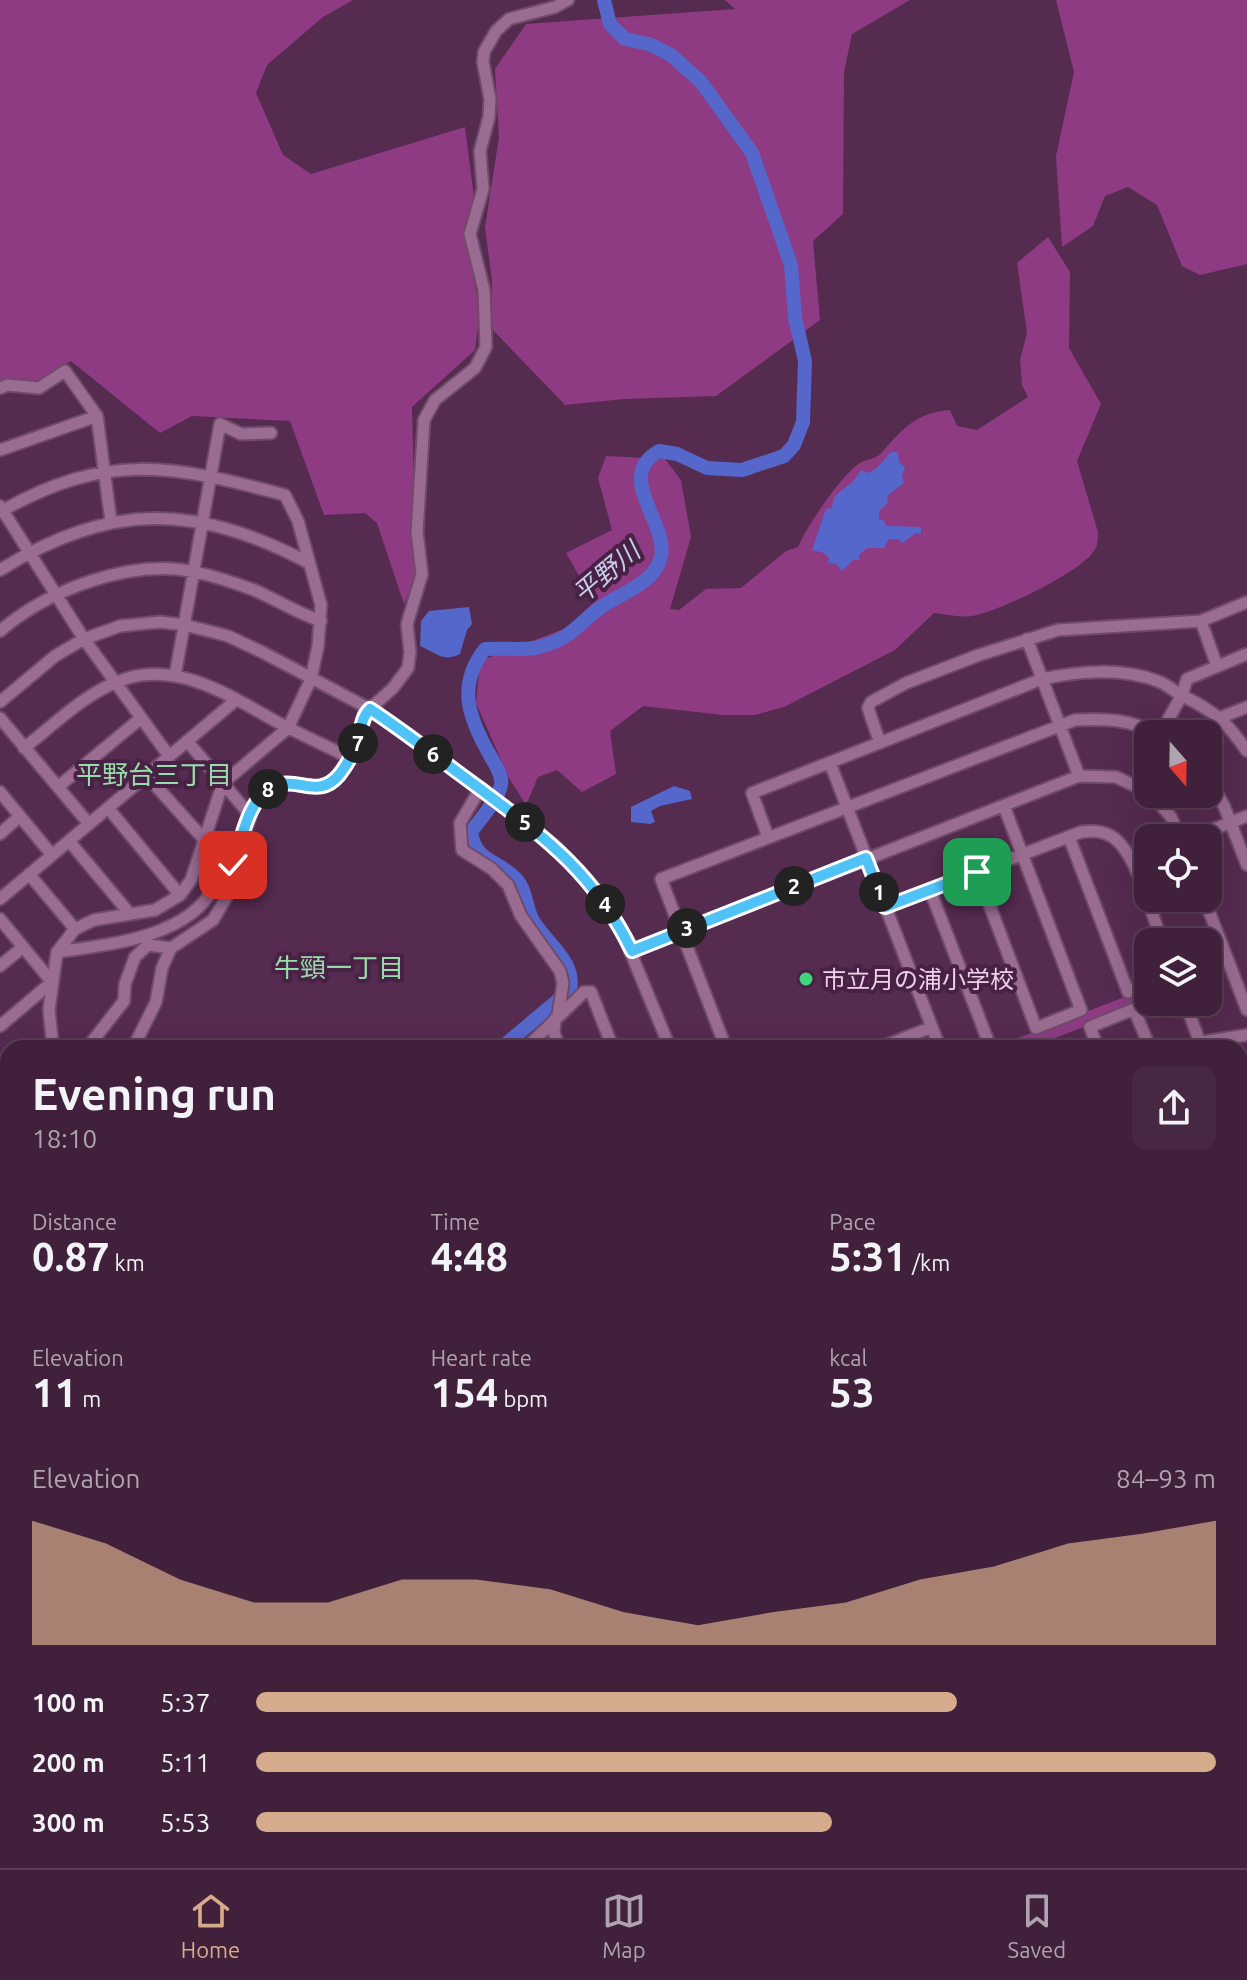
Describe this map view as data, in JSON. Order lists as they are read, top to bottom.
{
  "districts": ["平野台三丁目", "牛頸一丁目"],
  "water": ["平野川"],
  "places": ["市立月の浦小学校"],
  "north": "bottom",
  "page": {
    "pins": [
      "7",
      "6",
      "8",
      "5",
      "2",
      "1",
      "4",
      "3"
    ],
    "heading": ["Evening run", "18:10"],
    "stats": [
      ["Distance", "0.87 km"],
      ["Time", "4:48"],
      ["Pace", "5:31 /km"],
      ["Elevation", "11 m"],
      ["Heart rate", "154 bpm"],
      ["kcal", "53"]
    ],
    "chart": ["Elevation", "84–93 m"],
    "list": [
      {
        "name": "100 m",
        "note": "5:37"
      },
      {
        "name": "200 m",
        "note": "5:11"
      },
      {
        "name": "300 m",
        "note": "5:53"
      }
    ],
    "tabs": ["Home", "Map", "Saved"]
  }
}
